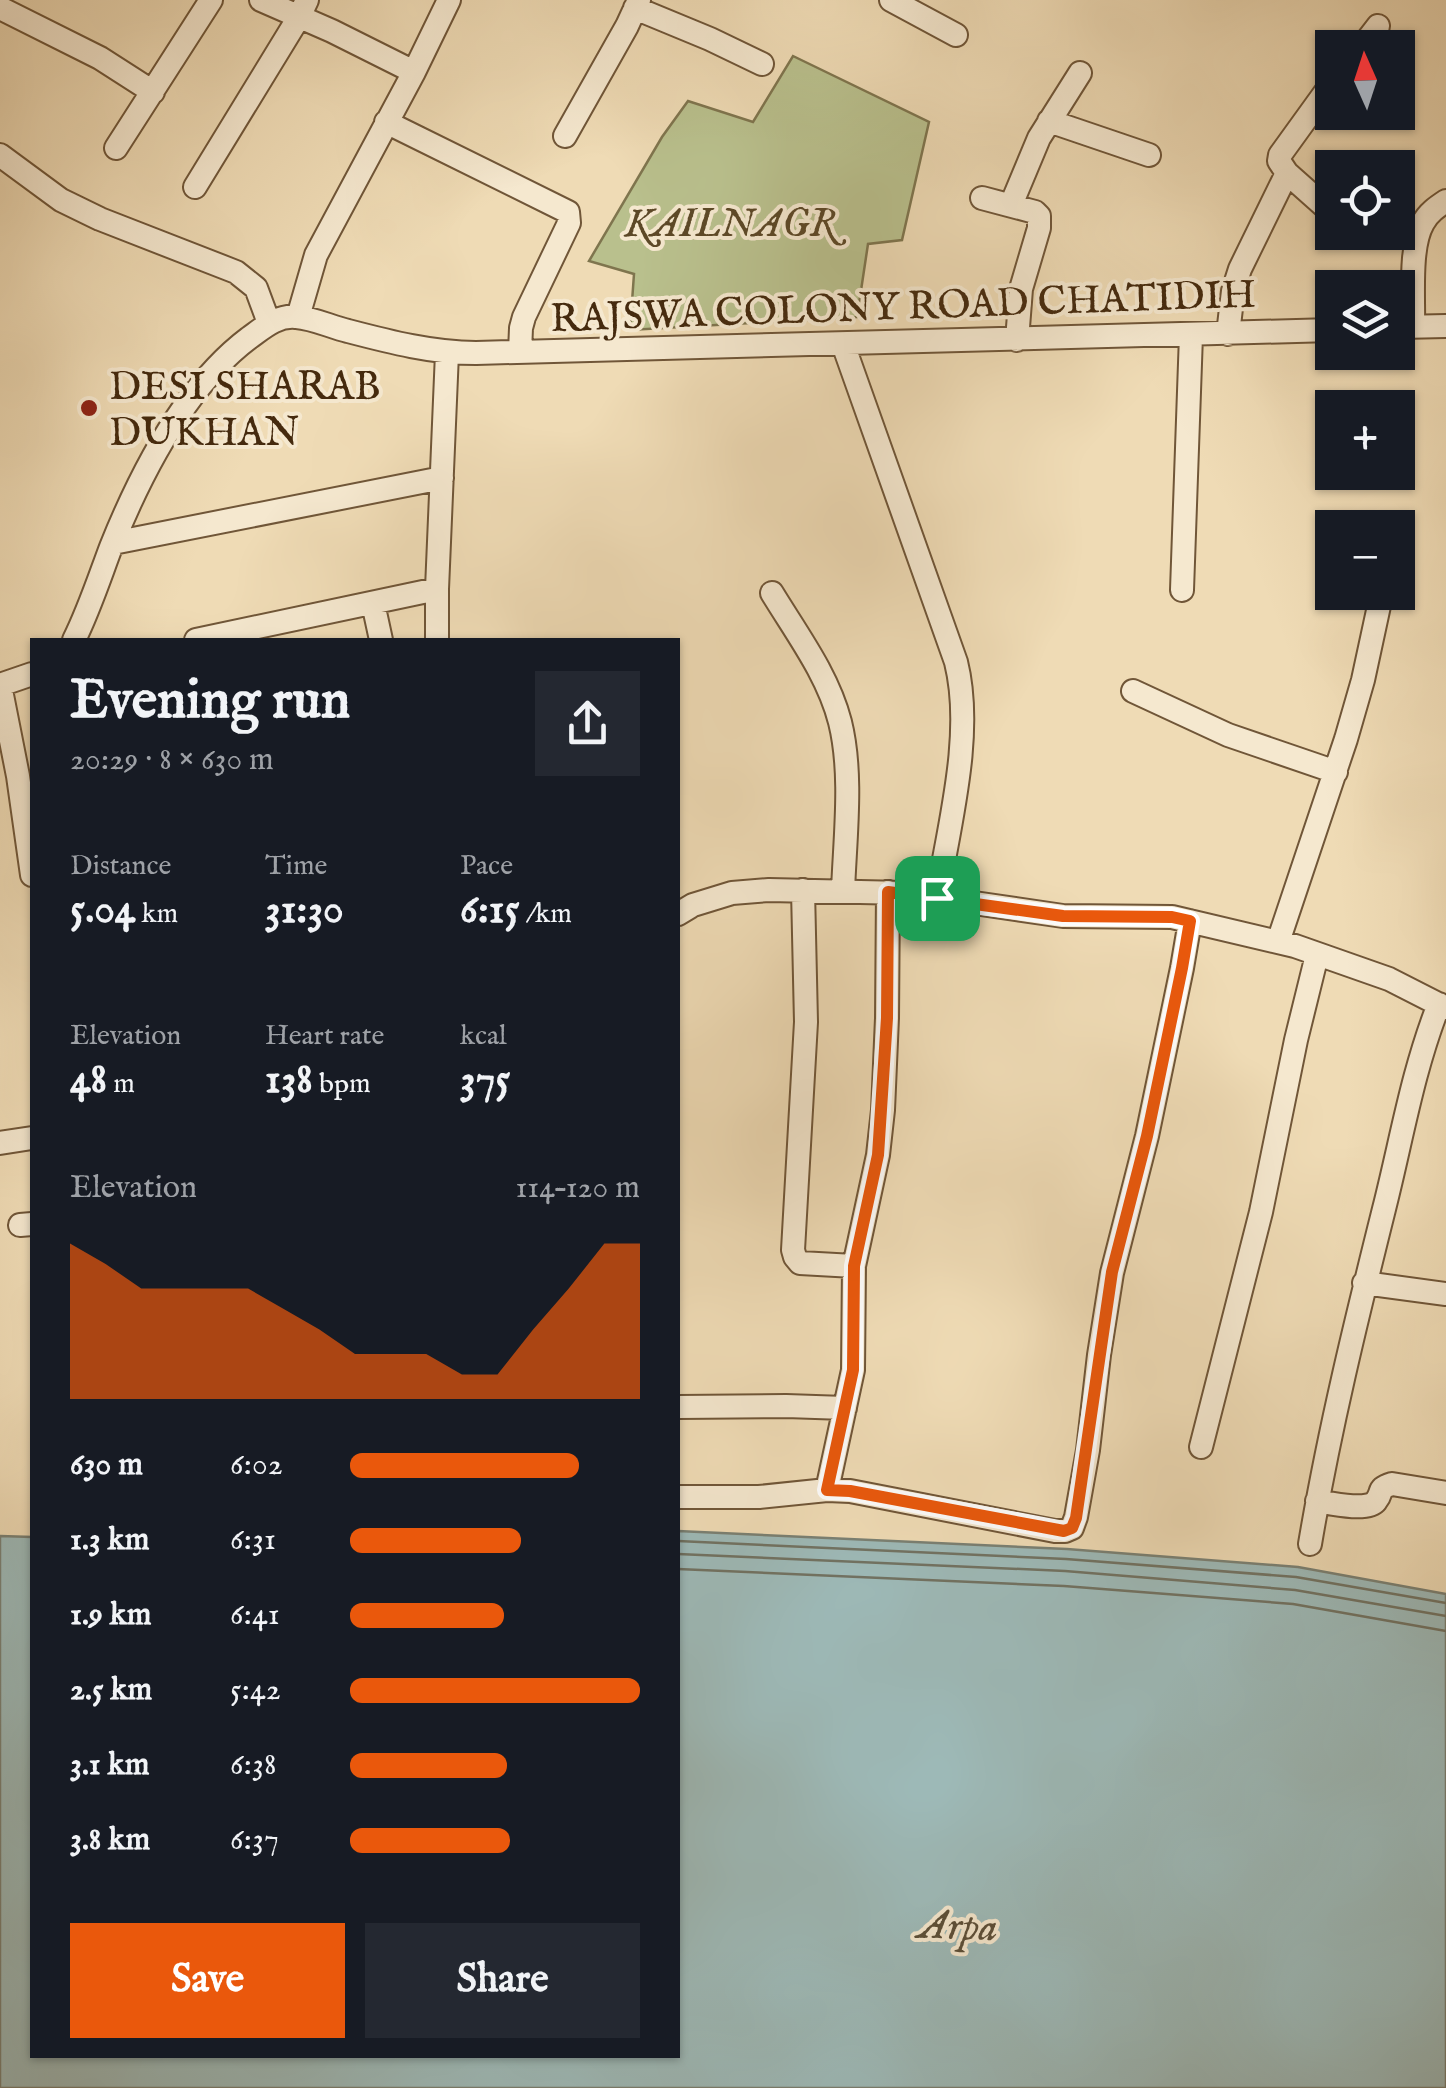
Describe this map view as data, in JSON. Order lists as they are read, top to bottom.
{
  "streets": {
    "street": ["RAJSWA COLONY ROAD CHATIDIH"]
  },
  "water": ["Arpa"],
  "parks": ["KAILNAGR"],
  "places": ["DESI SHARAB DUKHAN"],
  "north": "top",
  "page": {
    "map_buttons": ["+", "−"],
    "heading": ["Evening run", "20:29 · 8 × 630 m"],
    "stats": [
      ["Distance", "5.04 km"],
      ["Time", "31:30"],
      ["Pace", "6:15 /km"],
      ["Elevation", "48 m"],
      ["Heart rate", "138 bpm"],
      ["kcal", "375"]
    ],
    "chart": ["Elevation", "114–120 m"],
    "list": [
      {
        "name": "630 m",
        "note": "6:02"
      },
      {
        "name": "1.3 km",
        "note": "6:31"
      },
      {
        "name": "1.9 km",
        "note": "6:41"
      },
      {
        "name": "2.5 km",
        "note": "5:42"
      },
      {
        "name": "3.1 km",
        "note": "6:38"
      },
      {
        "name": "3.8 km",
        "note": "6:37"
      }
    ],
    "buttons": ["Save", "Share"]
  }
}
